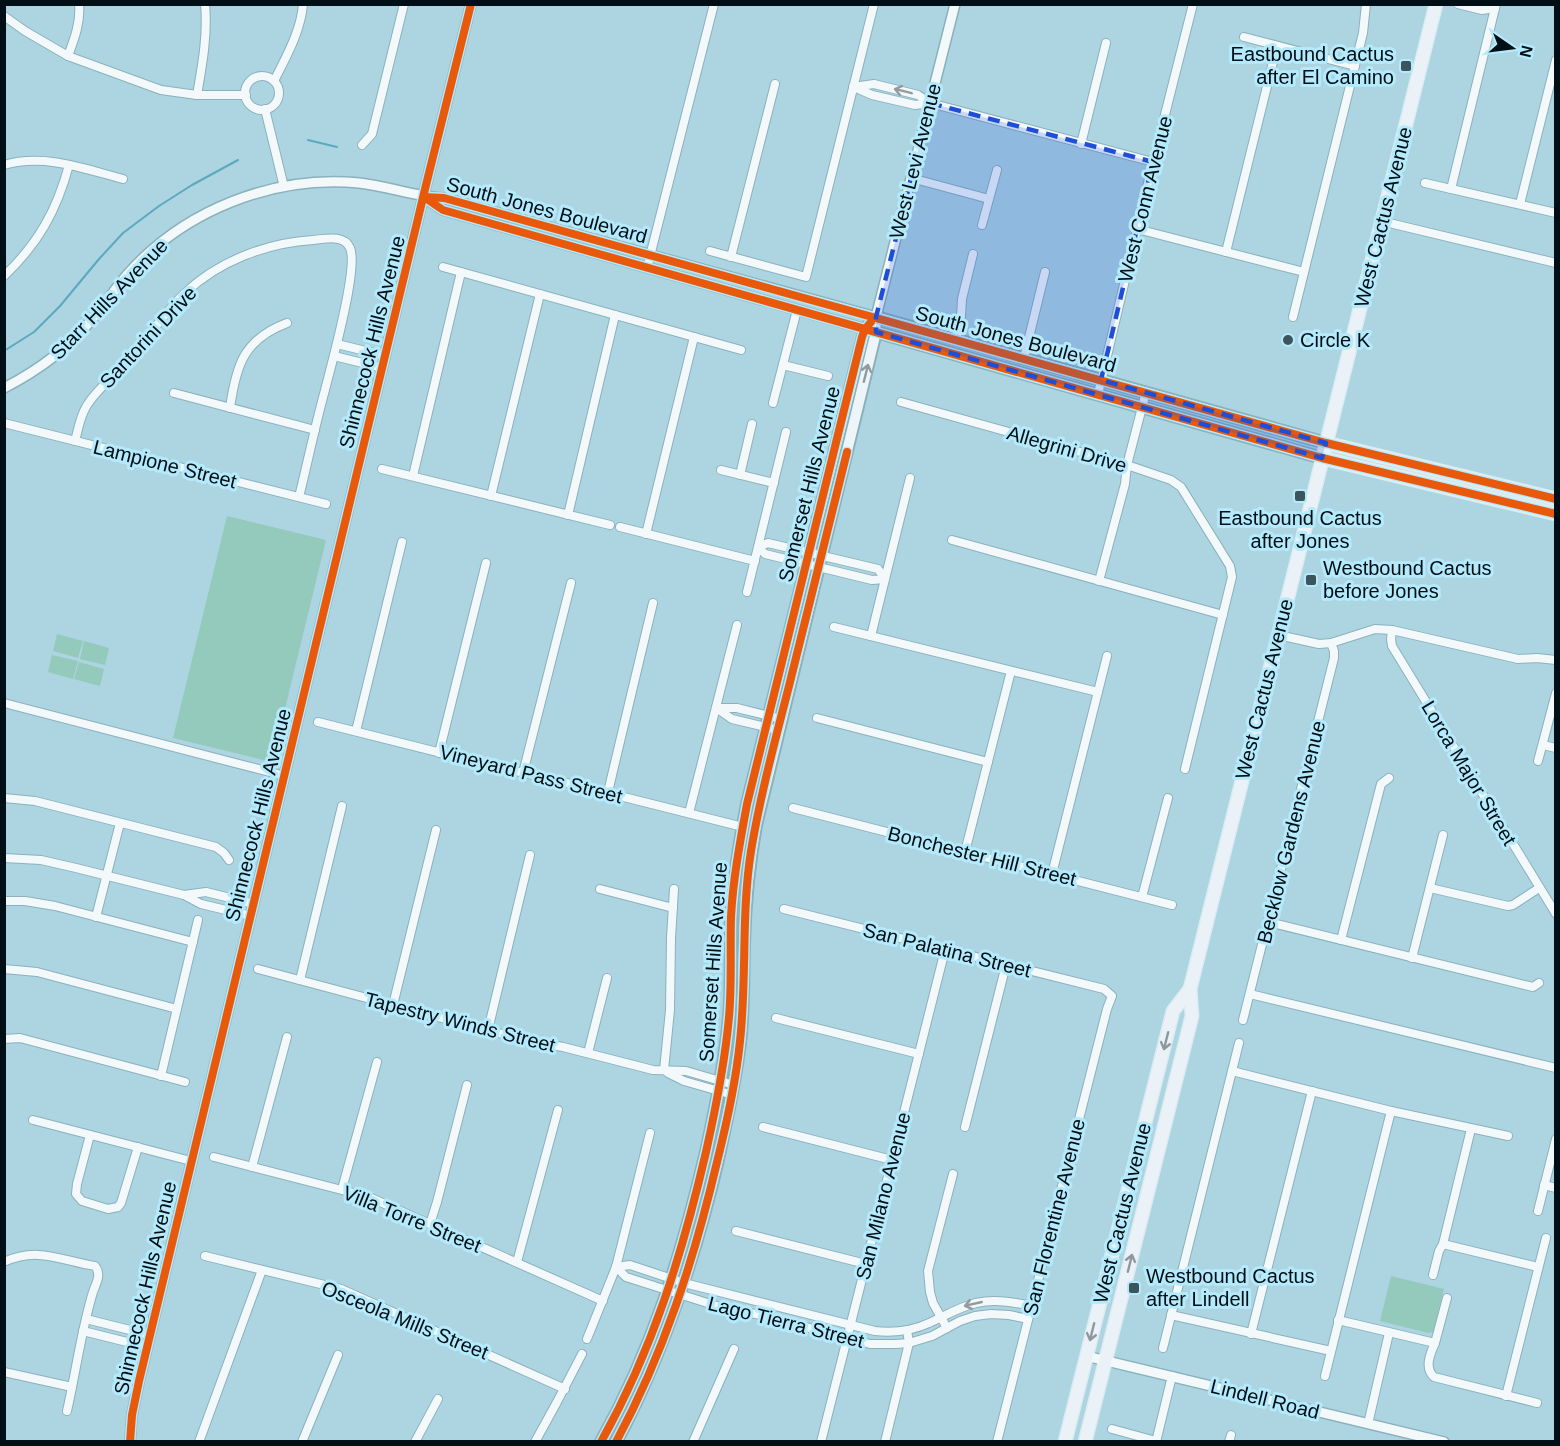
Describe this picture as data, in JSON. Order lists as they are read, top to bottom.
{
  "streets": {
    "main road": ["South Jones Boulevard", "West Cactus Avenue", "Somerset Hills Avenue"],
    "street": [
      "West Levi Avenue",
      "West Conn Avenue",
      "Starr Hills Avenue",
      "Santorini Drive",
      "Shinnecock Hills Avenue",
      "Allegrini Drive",
      "Lampione Street",
      "Lorca Major Street",
      "Vineyard Pass Street",
      "Becklow Gardens Avenue",
      "Bonchester Hill Street",
      "San Palatina Street",
      "Tapestry Winds Street",
      "San Milano Avenue",
      "San Florentine Avenue",
      "Villa Torre Street",
      "Osceola Mills Street",
      "Lago Tierra Street",
      "Lindell Road"
    ]
  },
  "crossings": [
    ["West Levi Avenue", "South Jones Boulevard"],
    ["West Levi Avenue", "Somerset Hills Avenue"],
    ["West Conn Avenue", "South Jones Boulevard"],
    ["South Jones Boulevard", "West Cactus Avenue"],
    ["South Jones Boulevard", "Starr Hills Avenue"],
    ["South Jones Boulevard", "Shinnecock Hills Avenue"],
    ["South Jones Boulevard", "Somerset Hills Avenue"],
    ["West Cactus Avenue", "Lindell Road"],
    ["Starr Hills Avenue", "Shinnecock Hills Avenue"],
    ["Santorini Drive", "Lampione Street"],
    ["Somerset Hills Avenue", "Vineyard Pass Street"],
    ["Somerset Hills Avenue", "Tapestry Winds Street"],
    ["Somerset Hills Avenue", "Lago Tierra Street"],
    ["San Palatina Street", "San Milano Avenue"],
    ["San Palatina Street", "San Florentine Avenue"],
    ["San Milano Avenue", "Lago Tierra Street"],
    ["San Florentine Avenue", "Lago Tierra Street"]
  ],
  "places": {
    "transit": [
      "Eastbound Cactus after El Camino",
      "Eastbound Cactus after Jones",
      "Westbound Cactus before Jones",
      "Westbound Cactus after Lindell"
    ],
    "other": ["Circle K"]
  },
  "north": "right"
}
